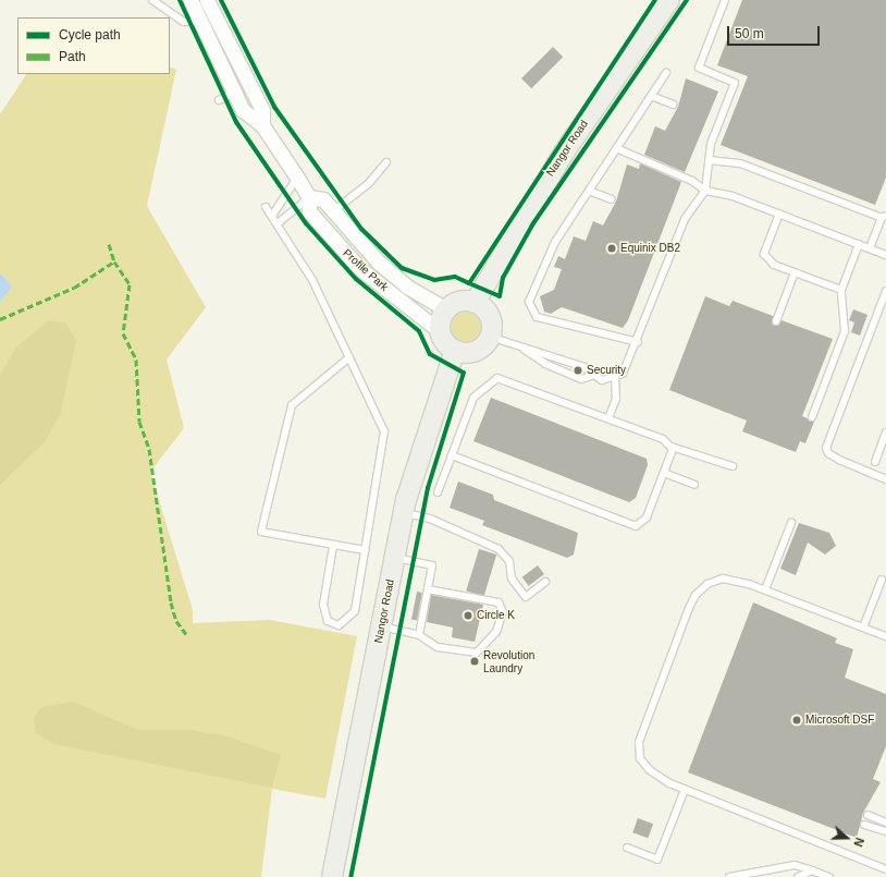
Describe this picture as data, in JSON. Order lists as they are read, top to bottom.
{
  "streets": {
    "main road": ["Nangor Road"],
    "street": ["Profile Park"]
  },
  "crossings": [
    ["Nangor Road", "Profile Park"]
  ],
  "places": [
    "Equinix DB2",
    "Security",
    "Circle K",
    "Revolution Laundry",
    "Microsoft DSF"
  ],
  "legend": ["Cycle path", "Path"],
  "scale_bar": "50 m",
  "north": "right"
}
